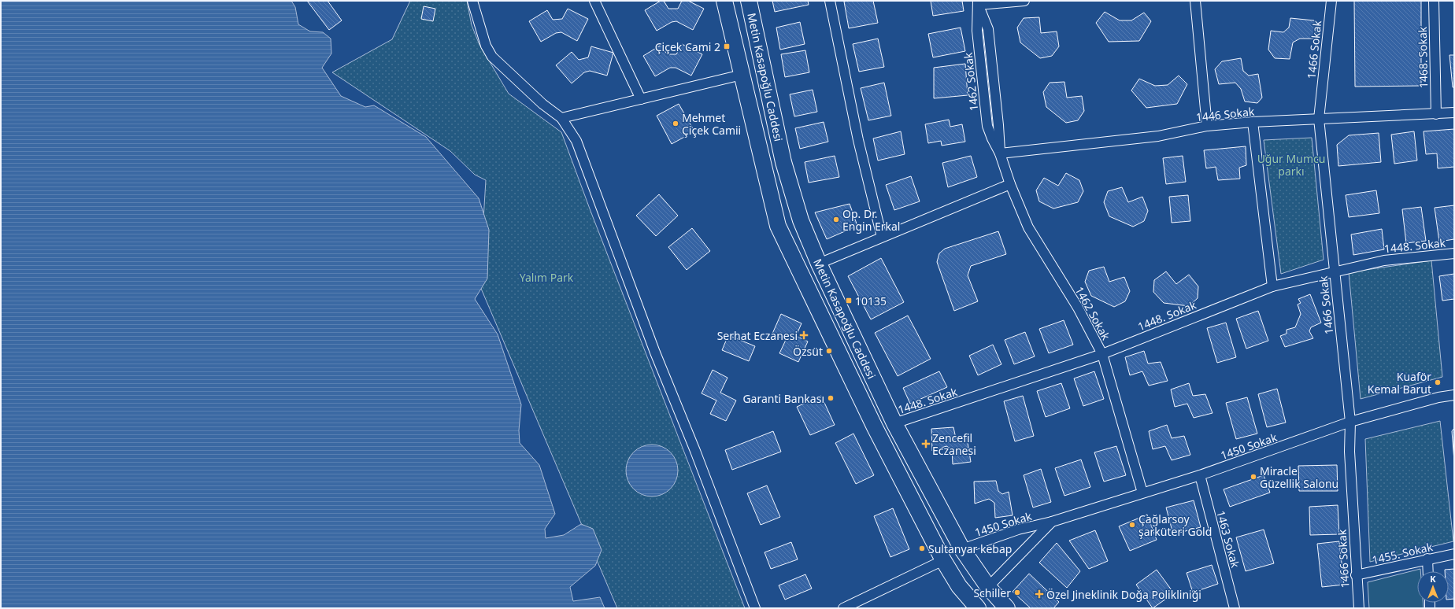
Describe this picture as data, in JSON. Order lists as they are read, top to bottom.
{
  "streets": {
    "main road": ["Metin Kasapoğlu Caddesi"],
    "street": [
      "1466 Sokak",
      "1468. Sokak",
      "1462 Sokak",
      "1446 Sokak",
      "1448. Sokak",
      "1450 Sokak",
      "1463 Sokak",
      "1455. Sokak"
    ]
  },
  "crossings": [
    ["1466 Sokak", "1446 Sokak"],
    ["1466 Sokak", "1448. Sokak"],
    ["1466 Sokak", "1450 Sokak"],
    ["1466 Sokak", "1455. Sokak"],
    ["1468. Sokak", "1446 Sokak"],
    ["Metin Kasapoğlu Caddesi", "1448. Sokak"],
    ["Metin Kasapoğlu Caddesi", "1450 Sokak"],
    ["1462 Sokak", "1446 Sokak"],
    ["1462 Sokak", "1448. Sokak"],
    ["1462 Sokak", "1450 Sokak"],
    ["1450 Sokak", "1463 Sokak"]
  ],
  "parks": ["Uğur Mumcu parkı", "Yalım Park"],
  "places": {
    "transit": ["Çiçek Cami 2", "10135"],
    "other": [
      "Mehmet Çiçek Camii",
      "Op. Dr. Engin Erkal",
      "Özsüt",
      "Kuaför Kemal Barut",
      "Garanti Bankası",
      "Miracle Güzellik Salonu",
      "Çağlarsoy şarküteri Gold",
      "Sultanyar kebap",
      "Schiller"
    ],
    "health": ["Serhat Eczanesi", "Zencefil Eczanesi", "Özel Jineklinik Doğa Polikliniği"]
  },
  "north": "top"
}
